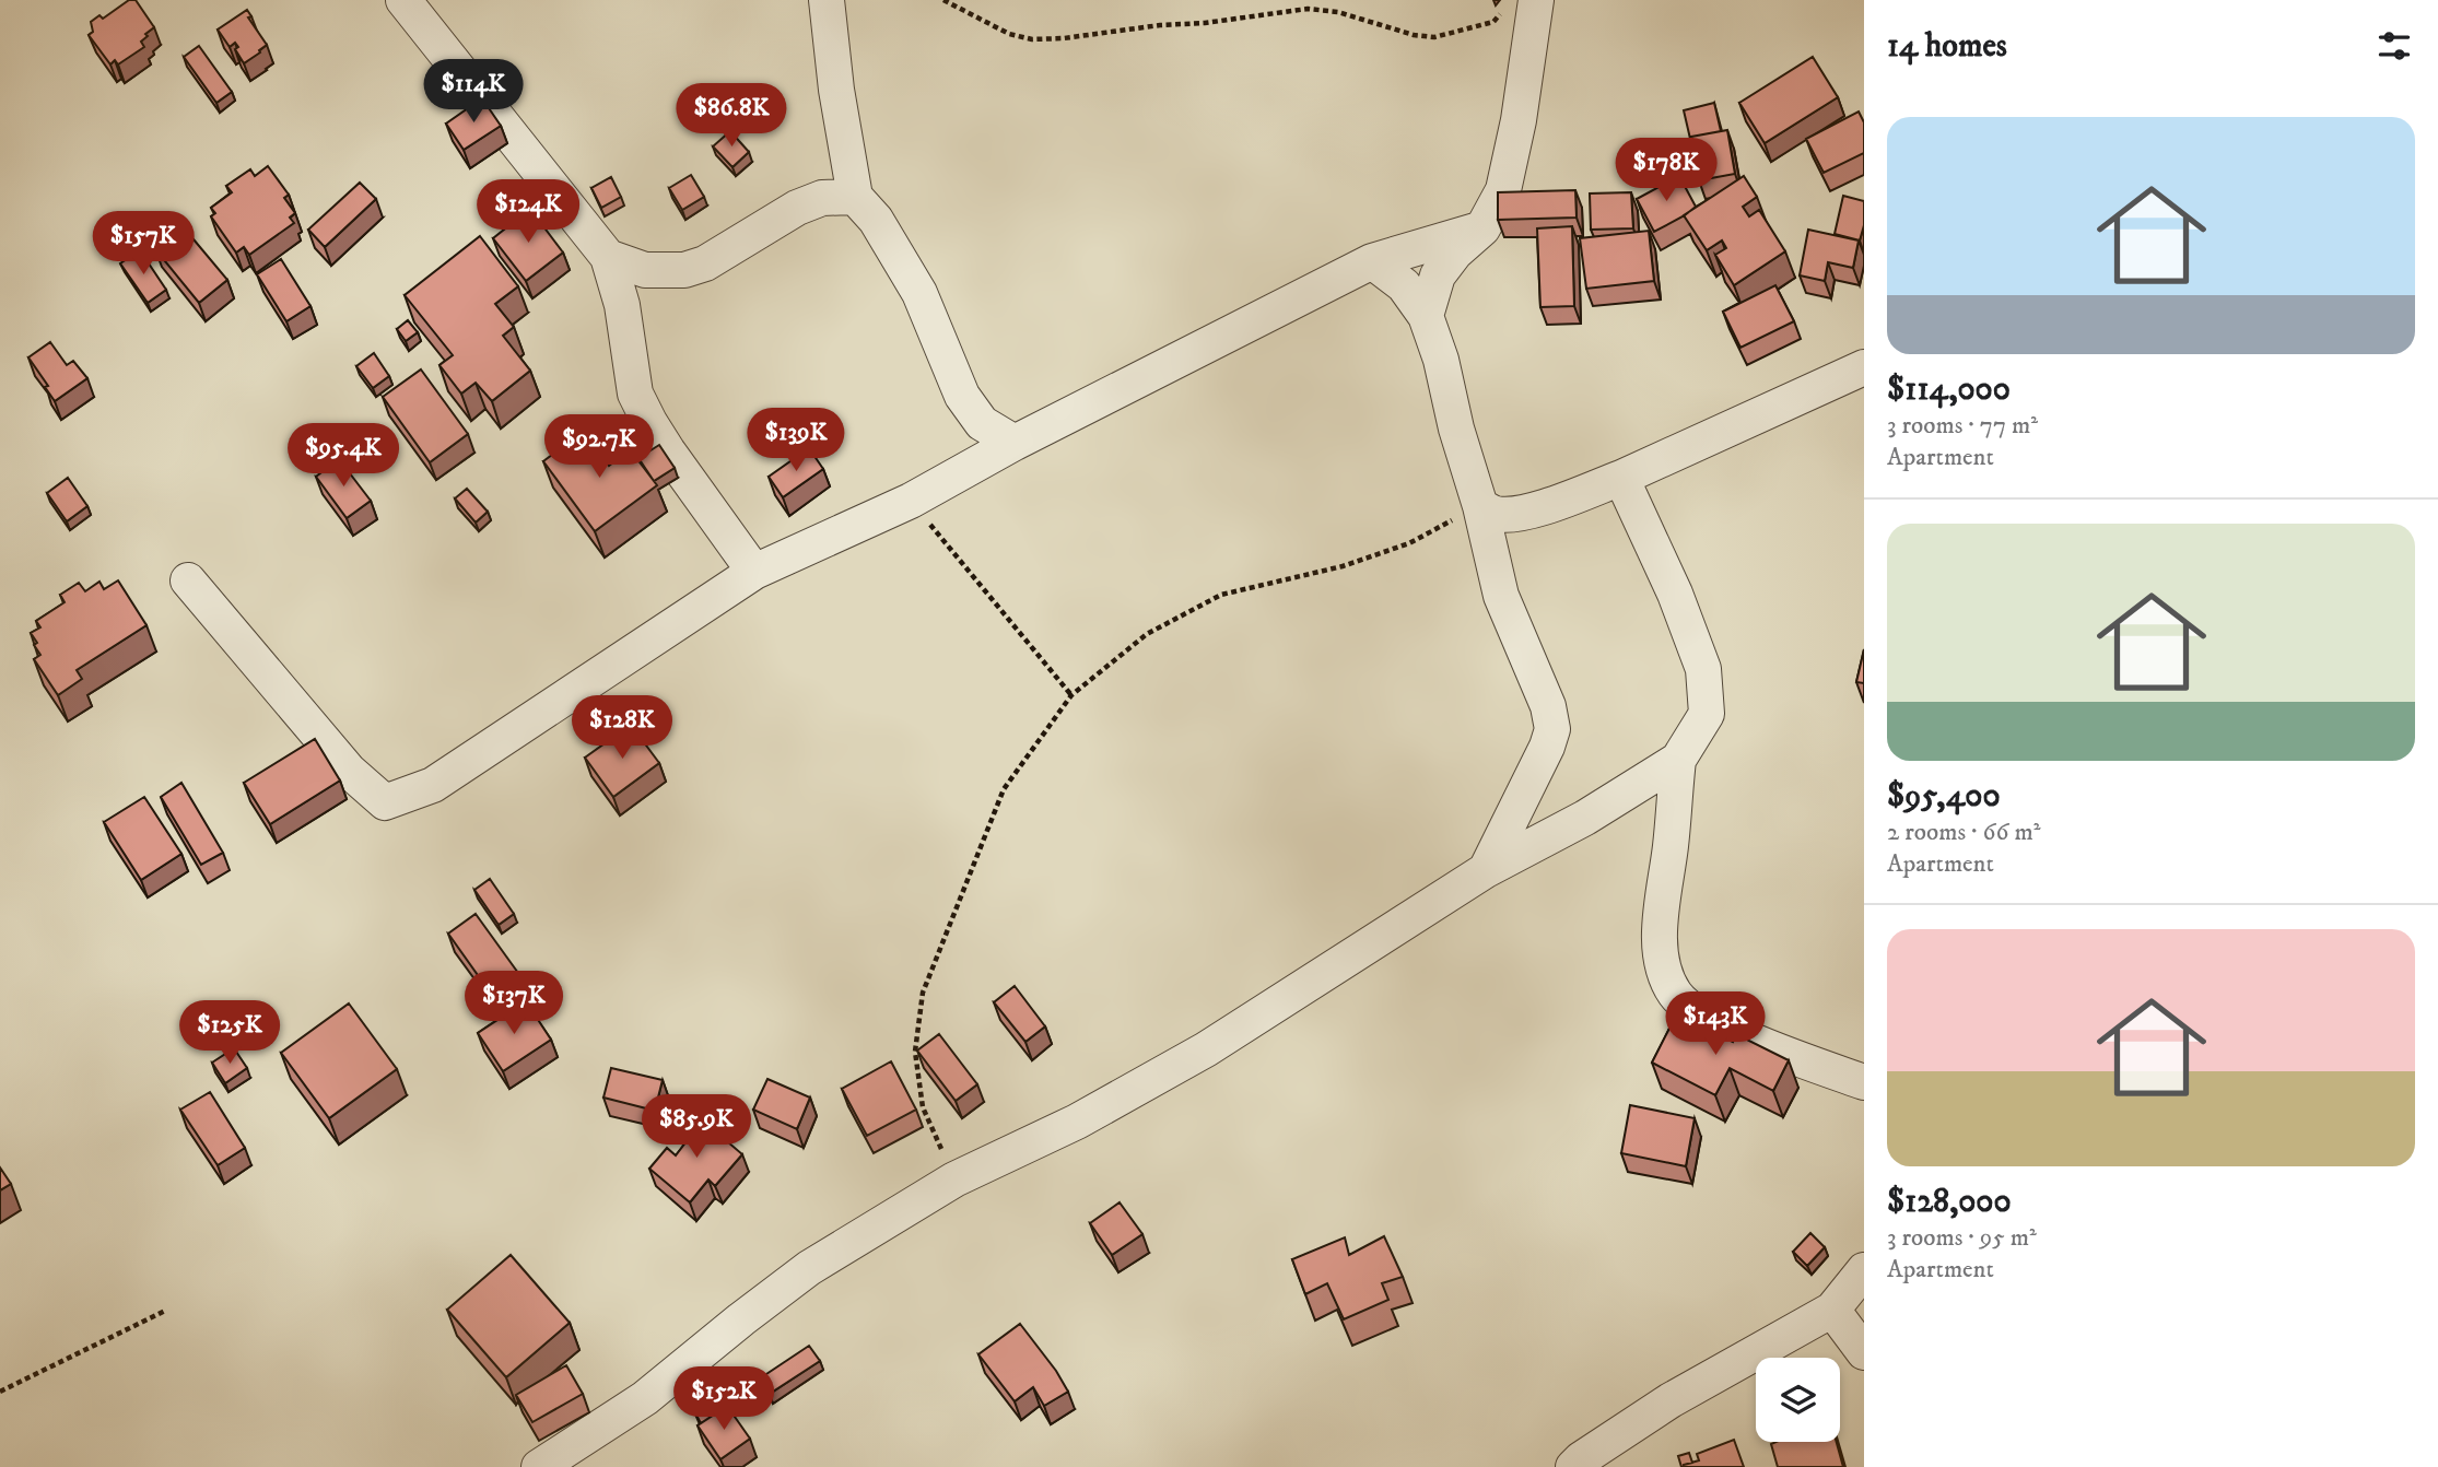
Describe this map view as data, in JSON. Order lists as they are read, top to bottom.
{
  "page": {
    "heading": "14 homes",
    "price": [
      "$114K",
      "$86.8K",
      "$178K",
      "$124K",
      "$157K",
      "$139K",
      "$92.7K",
      "$95.4K",
      "$128K",
      "$137K",
      "$143K",
      "$125K",
      "$85.9K",
      "$152K"
    ],
    "list": [
      {
        "name": "$114,000",
        "note": "3 rooms · 77 m² · Apartment"
      },
      {
        "name": "$95,400",
        "note": "2 rooms · 66 m² · Apartment"
      },
      {
        "name": "$128,000",
        "note": "3 rooms · 95 m² · Apartment"
      }
    ]
  }
}
